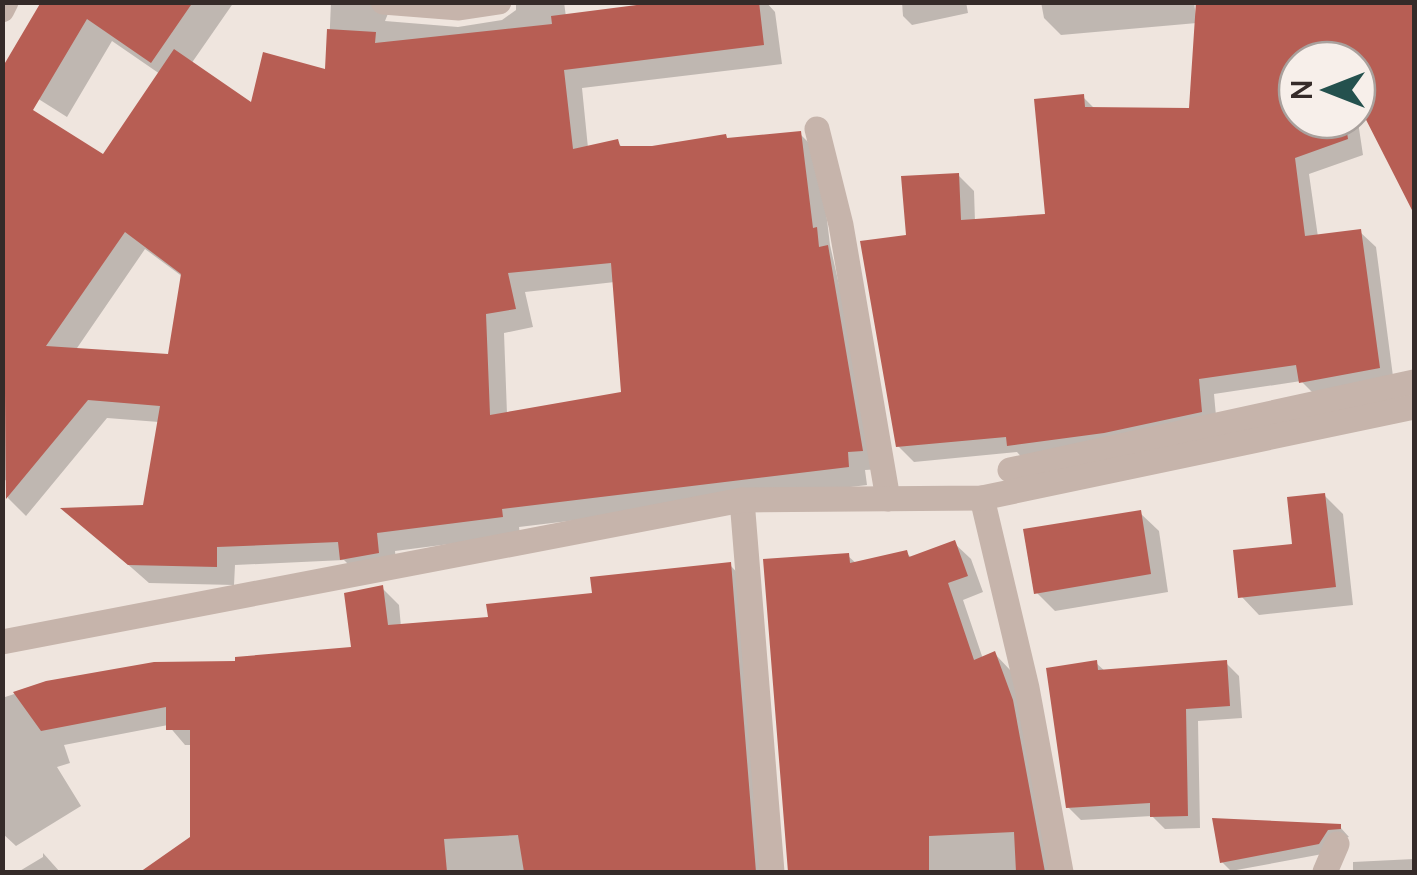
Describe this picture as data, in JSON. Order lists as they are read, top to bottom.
{
  "north": "left"
}
